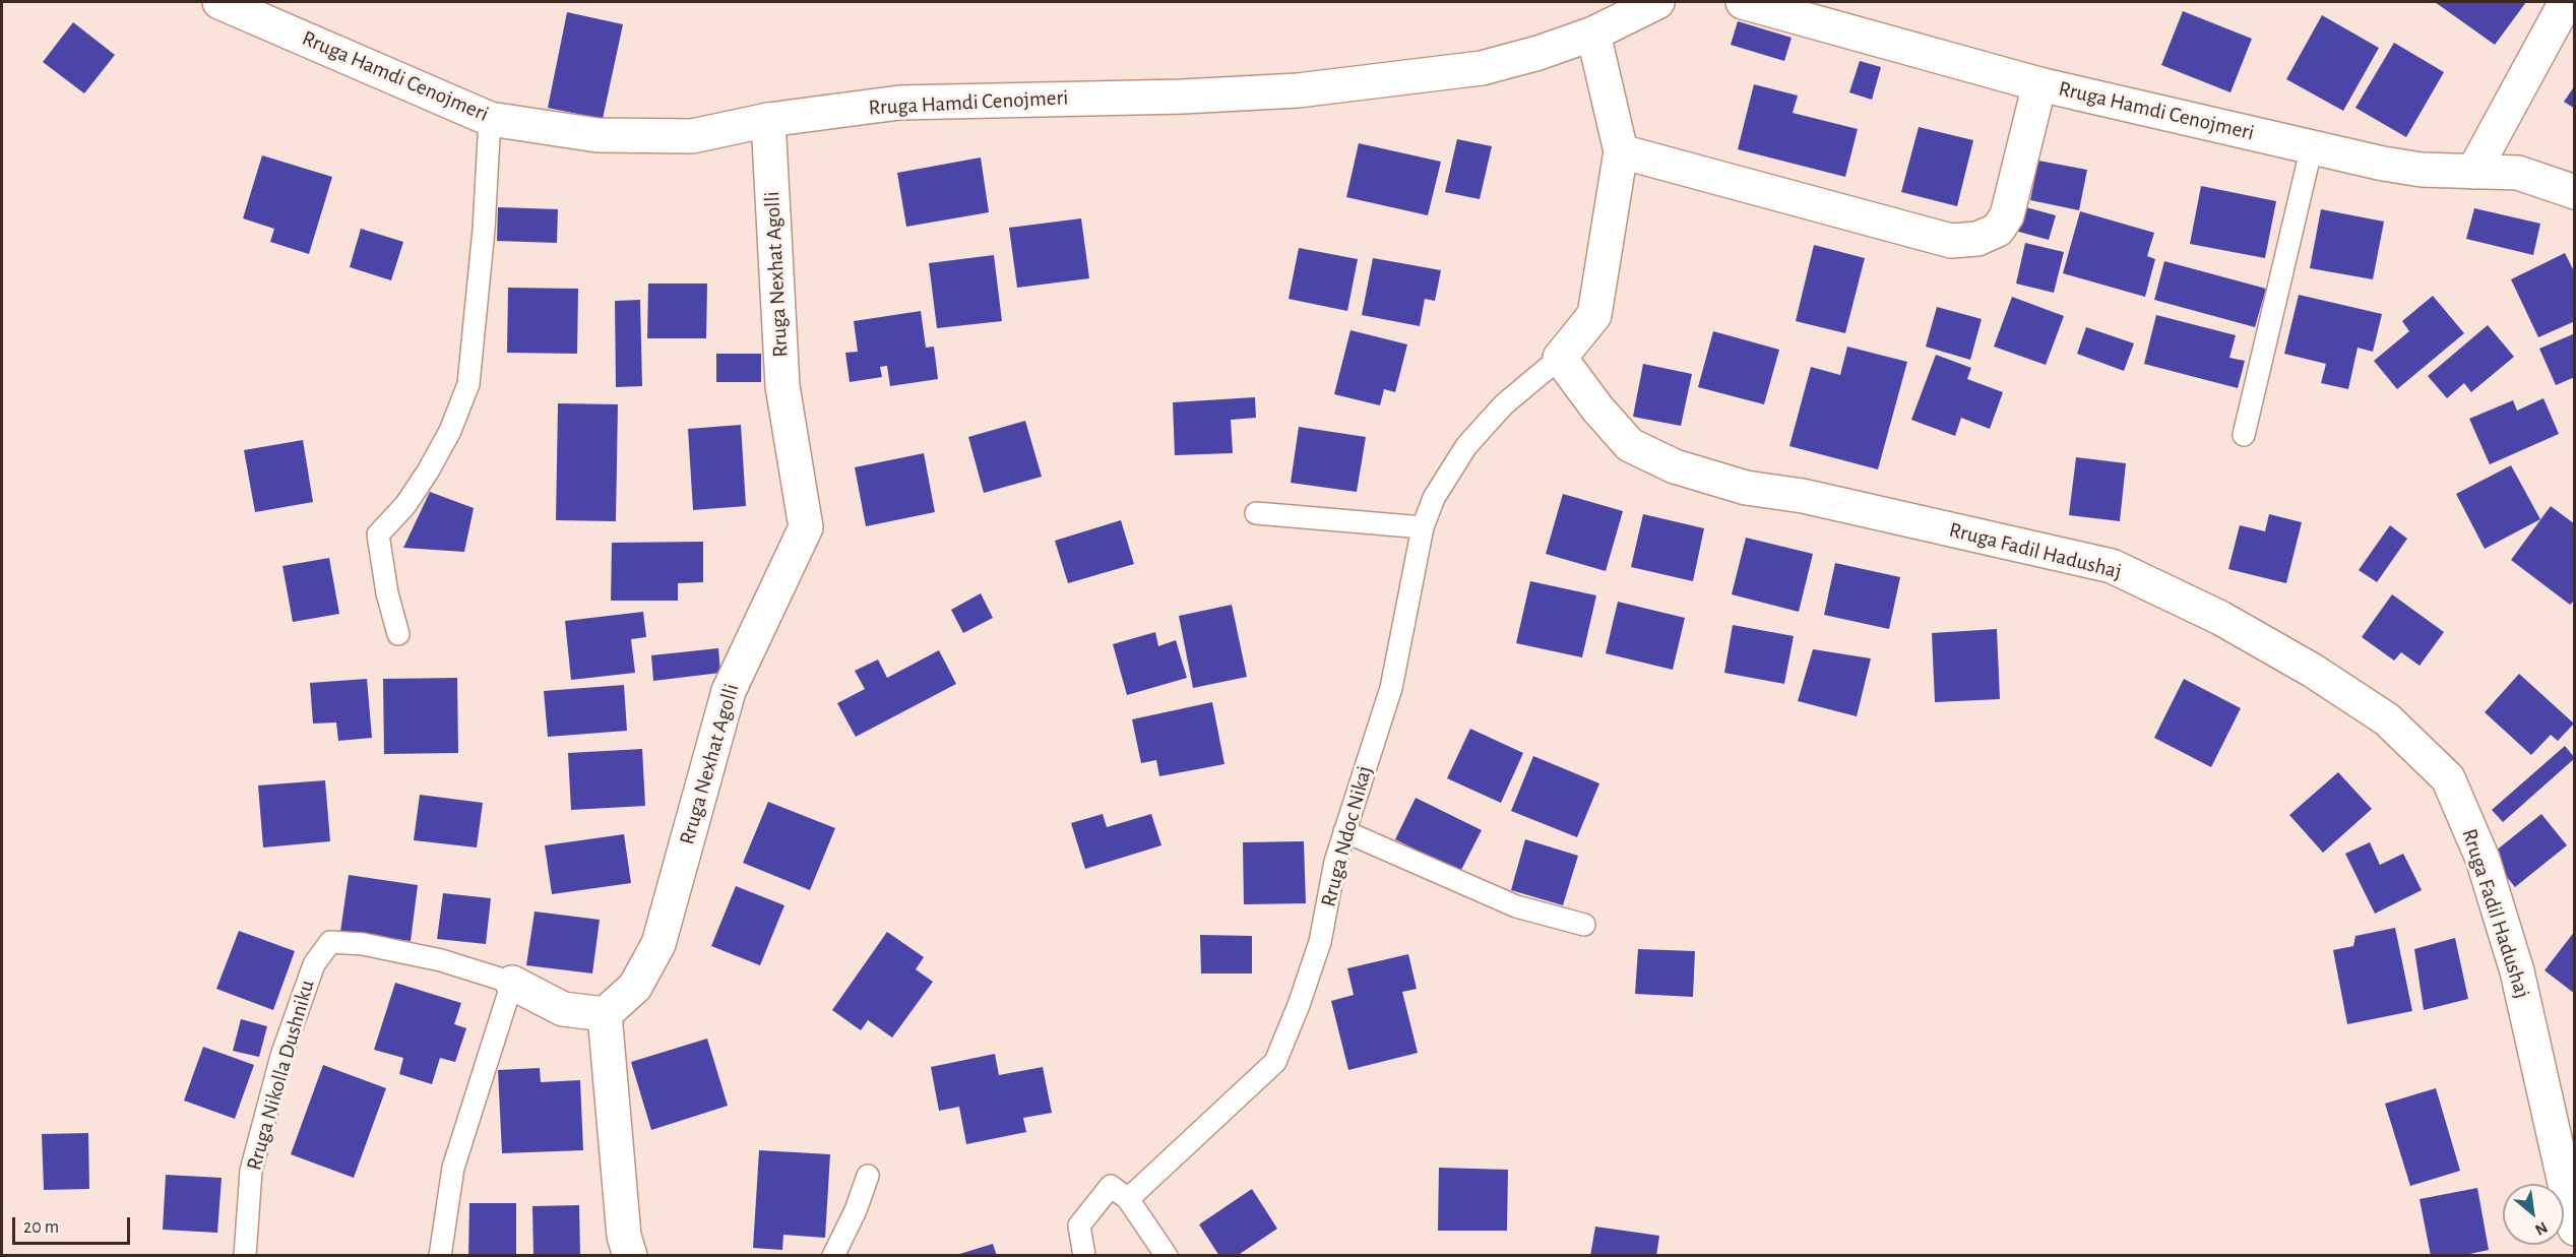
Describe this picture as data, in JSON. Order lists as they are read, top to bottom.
{
  "streets": {
    "street": ["Rruga Hamdi Cenojmeri", "Rruga Nexhat Agolli", "Rruga Fadil Hadushaj"],
    "lane": ["Rruga Ndoc Nikaj", "Rruga Nikolla Dushniku"]
  },
  "crossings": [
    ["Rruga Hamdi Cenojmeri", "Rruga Nexhat Agolli"],
    ["Rruga Fadil Hadushaj", "Rruga Ndoc Nikaj"]
  ],
  "scale_bar": "20 m",
  "north": "bottom right"
}
